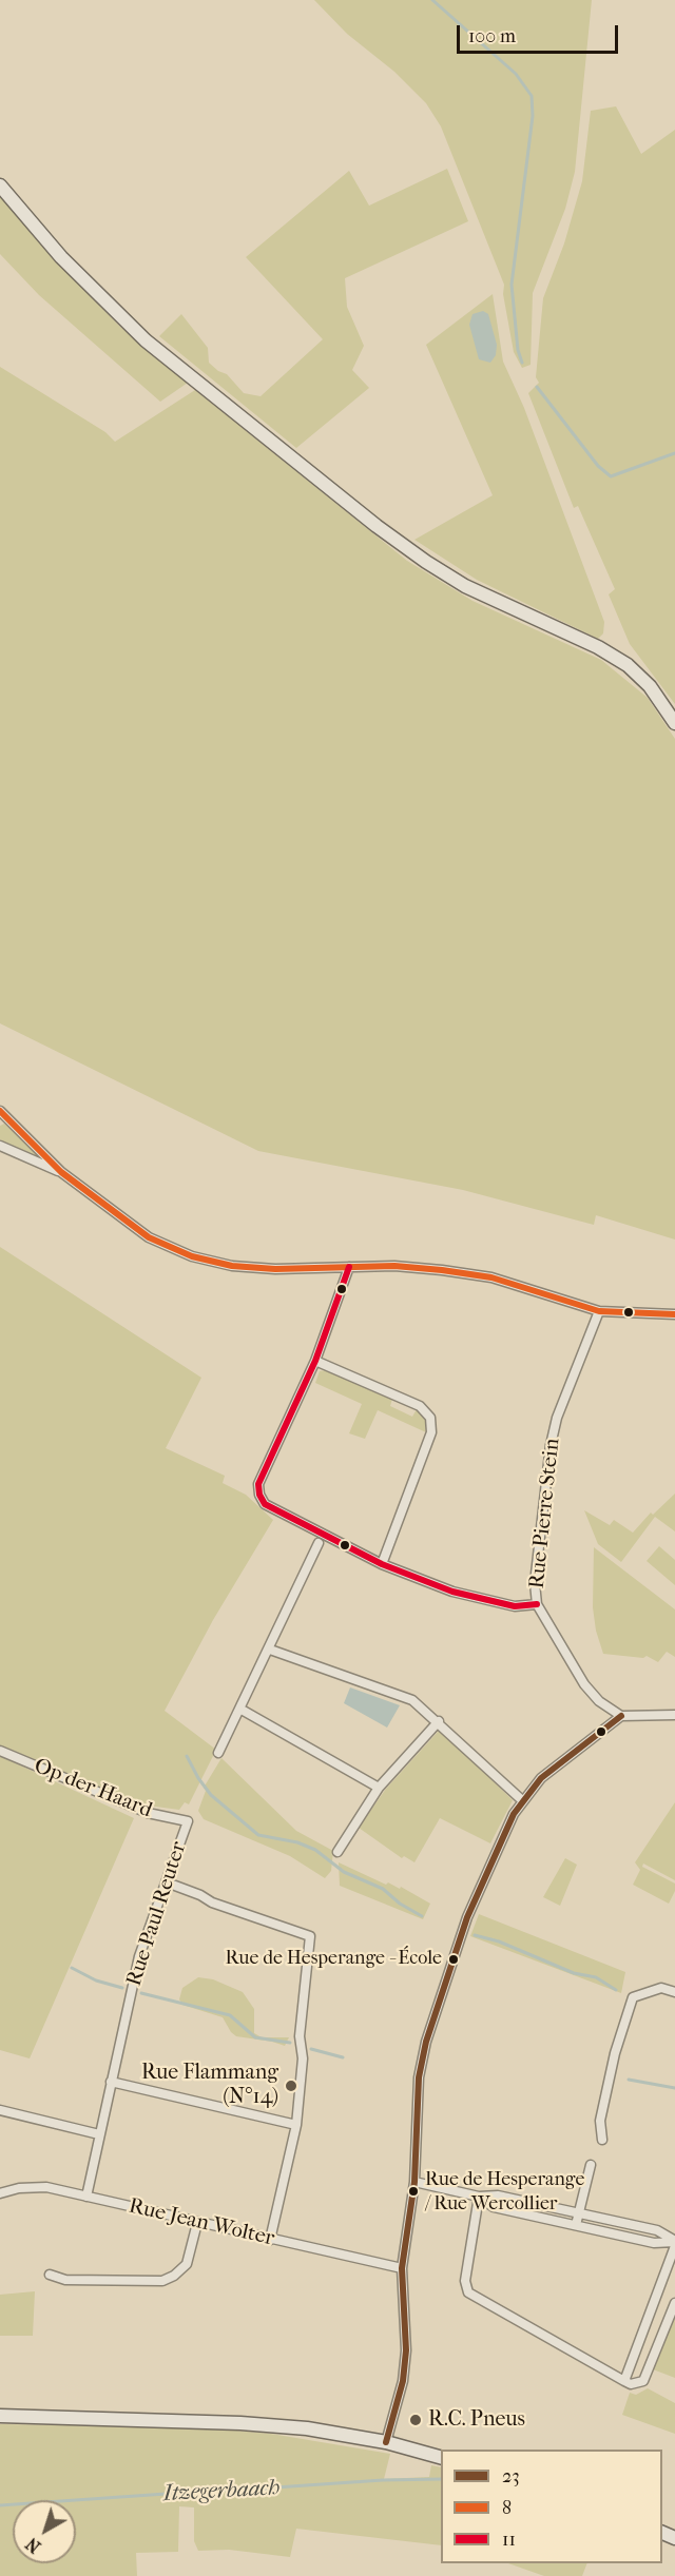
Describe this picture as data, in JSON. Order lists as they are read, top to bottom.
{
  "streets": {
    "street": [
      "Rue Pierre Stein",
      "Op der Haard",
      "Rue Paul Reuter",
      "Rue Jean Wolter"
    ]
  },
  "crossings": [
    ["Op der Haard", "Rue Paul Reuter"],
    ["Rue Paul Reuter", "Rue Jean Wolter"]
  ],
  "water": ["Itzegerbaach"],
  "places": [
    "Rue de Hesperange - École",
    "Rue Flammang (N°14)",
    "Rue de Hesperange / Rue Wercollier",
    "R.C. Pneus"
  ],
  "lines": ["transit line 8", "transit line 11", "transit line 23"],
  "legend": ["23", "8", "11"],
  "scale_bar": "100 m",
  "north": "bottom left"
}
